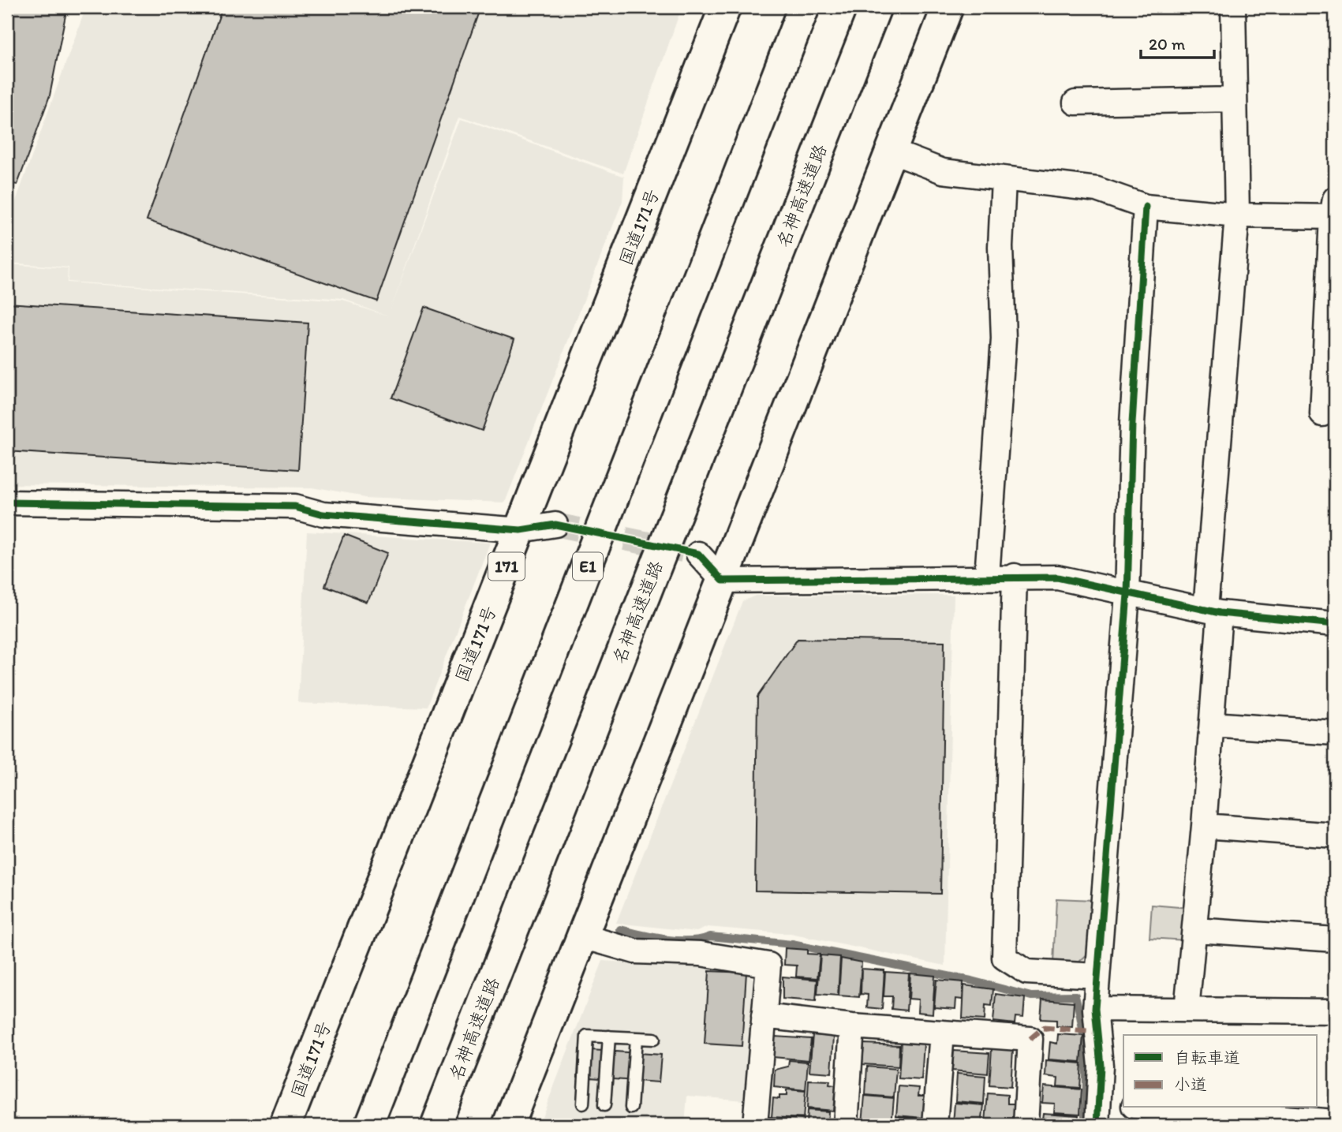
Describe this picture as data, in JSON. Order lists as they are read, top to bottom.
{
  "streets": {
    "highway": [
      "名神高速道路",
      "国道171号",
      "171",
      "E1"
    ]
  },
  "legend": ["自転車道", "小道"],
  "scale_bar": "20 m"
}
